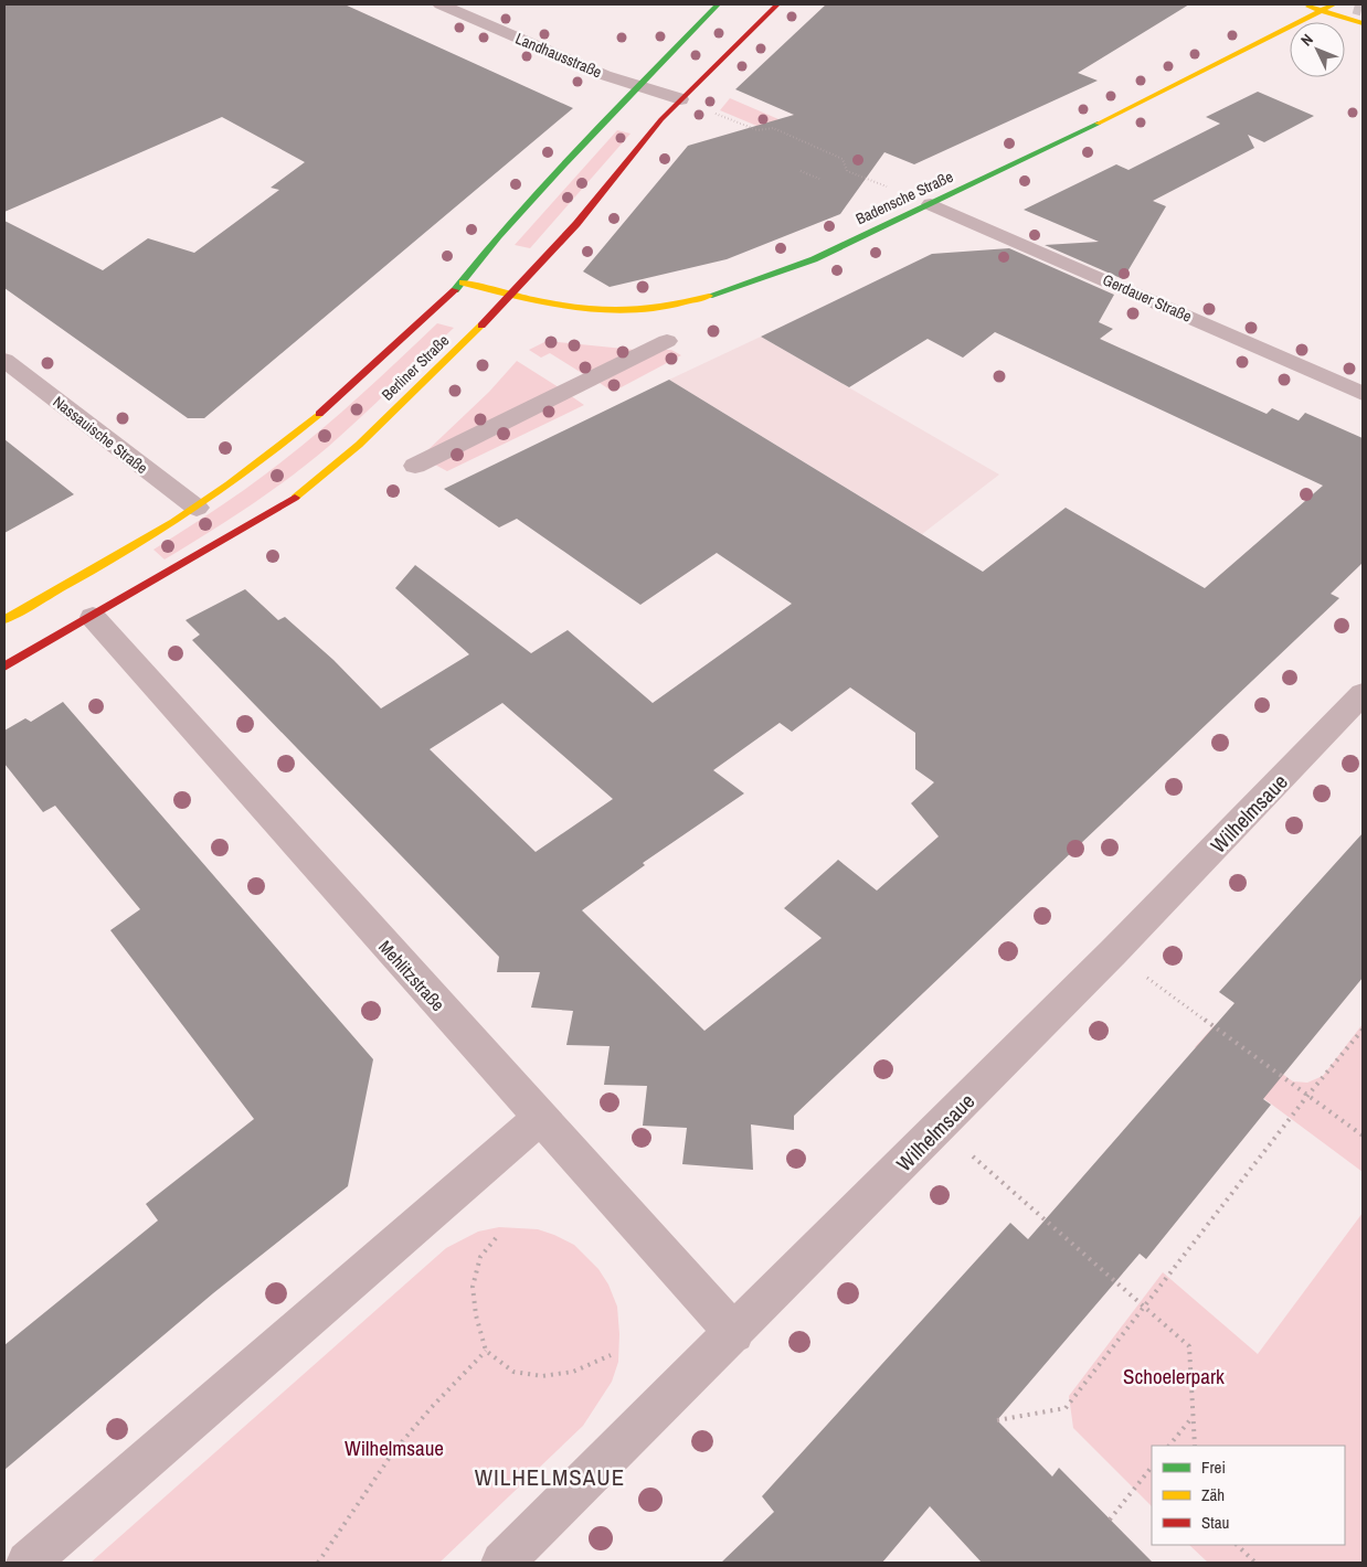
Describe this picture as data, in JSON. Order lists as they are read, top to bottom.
{
  "streets": {
    "main road": ["Badensche Straße", "Berliner Straße"],
    "street": [
      "Landhausstraße",
      "Gerdauer Straße",
      "Nassauische Straße",
      "Wilhelmsaue",
      "Mehlitzstraße"
    ]
  },
  "crossings": [
    ["Landhausstraße", "Berliner Straße"],
    ["Badensche Straße", "Gerdauer Straße"],
    ["Badensche Straße", "Berliner Straße"],
    ["Berliner Straße", "Nassauische Straße"],
    ["Berliner Straße", "Mehlitzstraße"],
    ["Wilhelmsaue", "Mehlitzstraße"]
  ],
  "districts": ["WILHELMSAUE"],
  "parks": ["Schoelerpark", "Wilhelmsaue"],
  "legend": ["Frei", "Zäh", "Stau"],
  "north": "top left"
}
